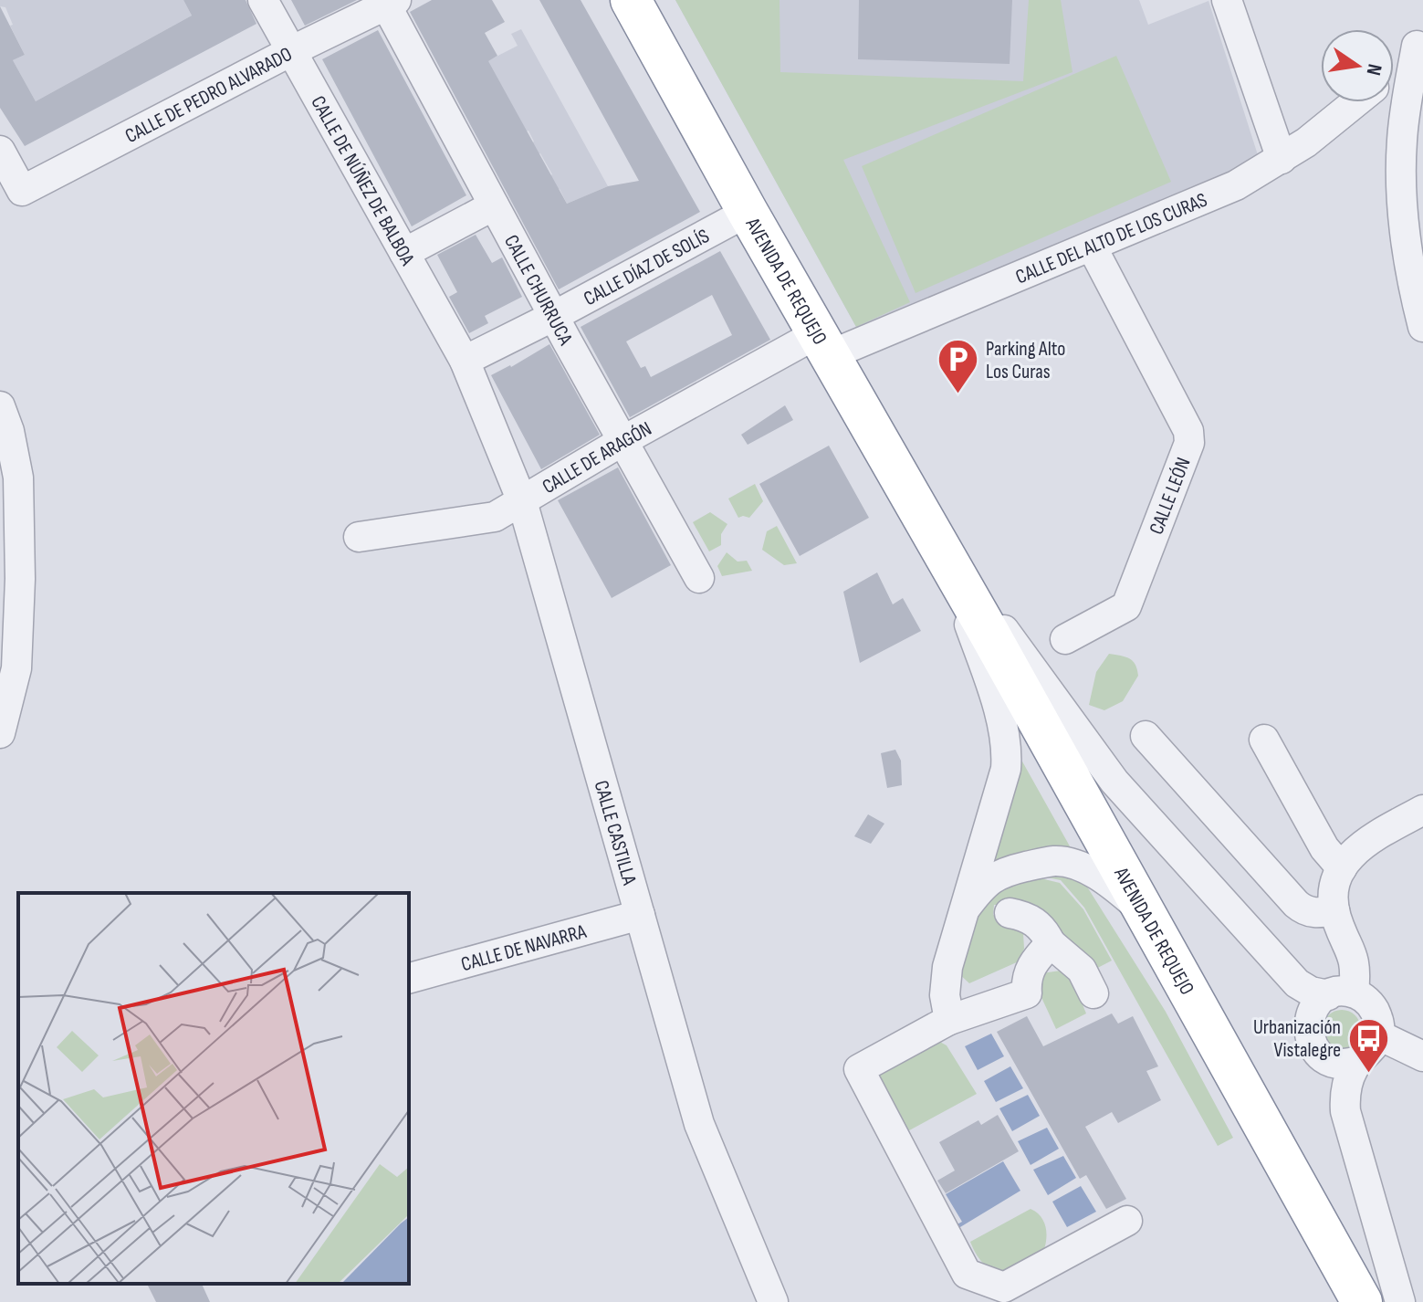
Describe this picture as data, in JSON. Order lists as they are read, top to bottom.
{
  "streets": {
    "highway": ["AVENIDA DE REQUEJO"],
    "street": [
      "CALLE DE PEDRO ALVARADO",
      "CALLE DE NÚÑEZ DE BALBOA",
      "CALLE DEL ALTO DE LOS CURAS",
      "CALLE DÍAZ DE SOLÍS",
      "CALLE CHURRUCA",
      "CALLE DE ARAGÓN",
      "CALLE LEÓN",
      "CALLE CASTILLA",
      "CALLE DE NAVARRA"
    ]
  },
  "crossings": [
    ["CALLE DE PEDRO ALVARADO", "CALLE DE NÚÑEZ DE BALBOA"],
    ["CALLE DE PEDRO ALVARADO", "CALLE CHURRUCA"],
    ["CALLE DE NÚÑEZ DE BALBOA", "CALLE DÍAZ DE SOLÍS"],
    ["CALLE DE NÚÑEZ DE BALBOA", "CALLE CASTILLA"],
    ["CALLE DEL ALTO DE LOS CURAS", "AVENIDA DE REQUEJO"],
    ["CALLE DEL ALTO DE LOS CURAS", "CALLE DE ARAGÓN"],
    ["CALLE DEL ALTO DE LOS CURAS", "CALLE LEÓN"],
    ["CALLE DÍAZ DE SOLÍS", "AVENIDA DE REQUEJO"],
    ["CALLE DÍAZ DE SOLÍS", "CALLE CHURRUCA"],
    ["CALLE DÍAZ DE SOLÍS", "CALLE CASTILLA"],
    ["AVENIDA DE REQUEJO", "CALLE DE ARAGÓN"],
    ["CALLE CHURRUCA", "CALLE DE ARAGÓN"],
    ["CALLE DE ARAGÓN", "CALLE CASTILLA"],
    ["CALLE CASTILLA", "CALLE DE NAVARRA"]
  ],
  "places": {
    "parking": ["Parking Alto Los Curas"],
    "bus stop": ["Urbanización Vistalegre"]
  },
  "north": "right"
}
